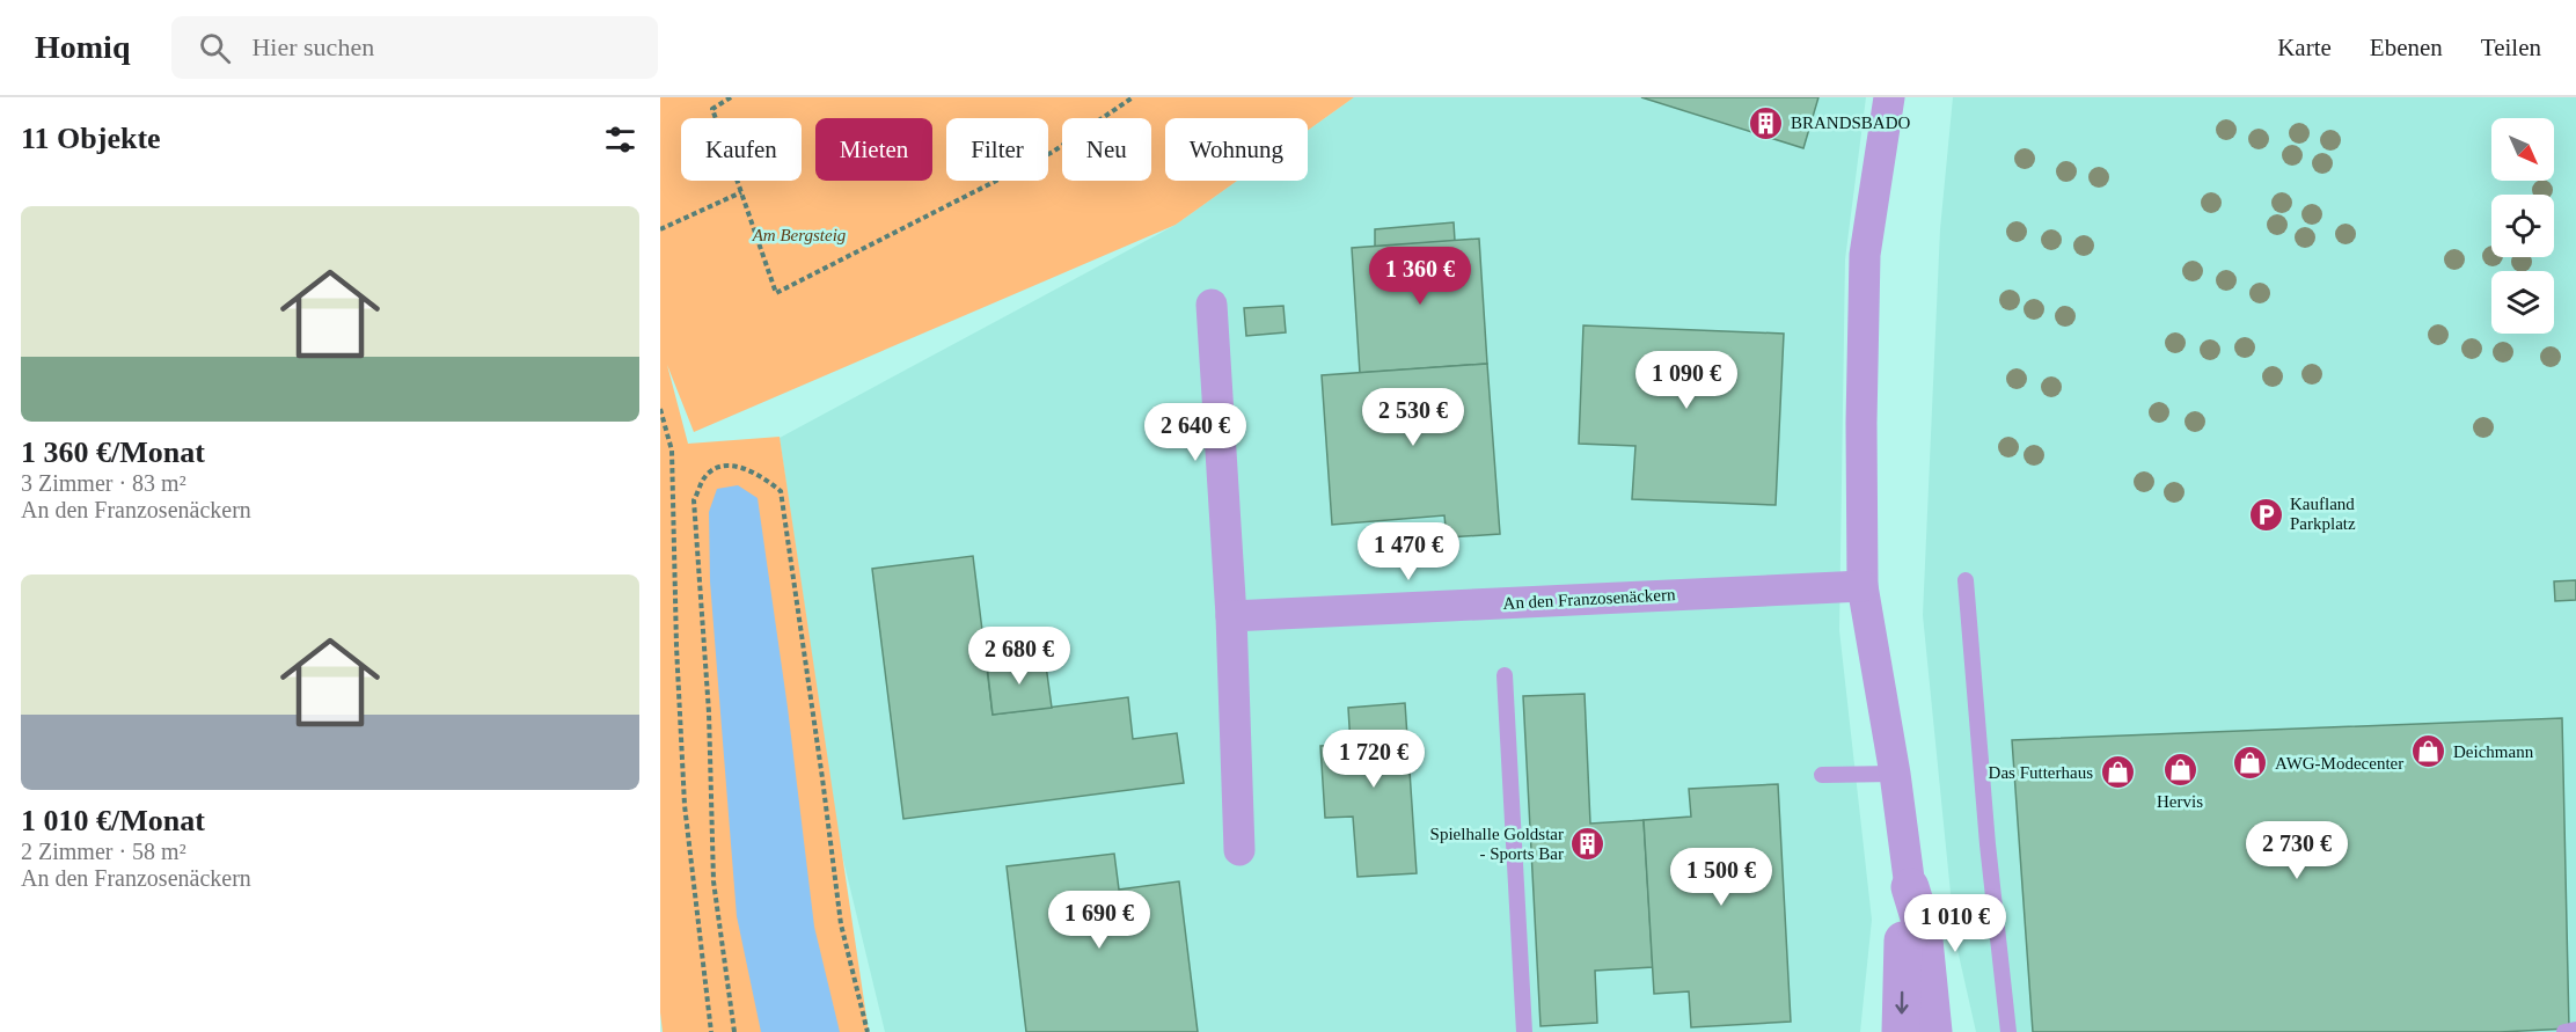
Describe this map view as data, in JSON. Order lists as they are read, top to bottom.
{
  "streets": {
    "street": ["An den Franzosenäckern"]
  },
  "parks": ["Am Bergsteig"],
  "places": {
    "building": ["BRANDSBADO", "Spielhalle Goldstar - Sports Bar"],
    "parking": ["Kaufland Parkplatz"],
    "shop": [
      "Deichmann",
      "AWG-Modecenter",
      "Hervis",
      "Das Futterhaus"
    ]
  },
  "north": "bottom right",
  "page": {
    "header": "Homiq",
    "search": "Hier suchen",
    "nav": ["Karte", "Ebenen", "Teilen"],
    "heading": "11 Objekte",
    "chip": [
      "Kaufen",
      "Mieten",
      "Filter",
      "Neu",
      "Wohnung"
    ],
    "list": [
      {
        "name": "1 360 €/Monat",
        "note": "3 Zimmer · 83 m² · An den Franzosenäckern"
      },
      {
        "name": "1 010 €/Monat",
        "note": "2 Zimmer · 58 m² · An den Franzosenäckern"
      }
    ],
    "price": [
      "1 360 €",
      "1 090 €",
      "2 530 €",
      "2 640 €",
      "1 470 €",
      "2 680 €",
      "1 720 €",
      "2 730 €",
      "1 500 €",
      "1 690 €",
      "1 010 €"
    ]
  }
}
